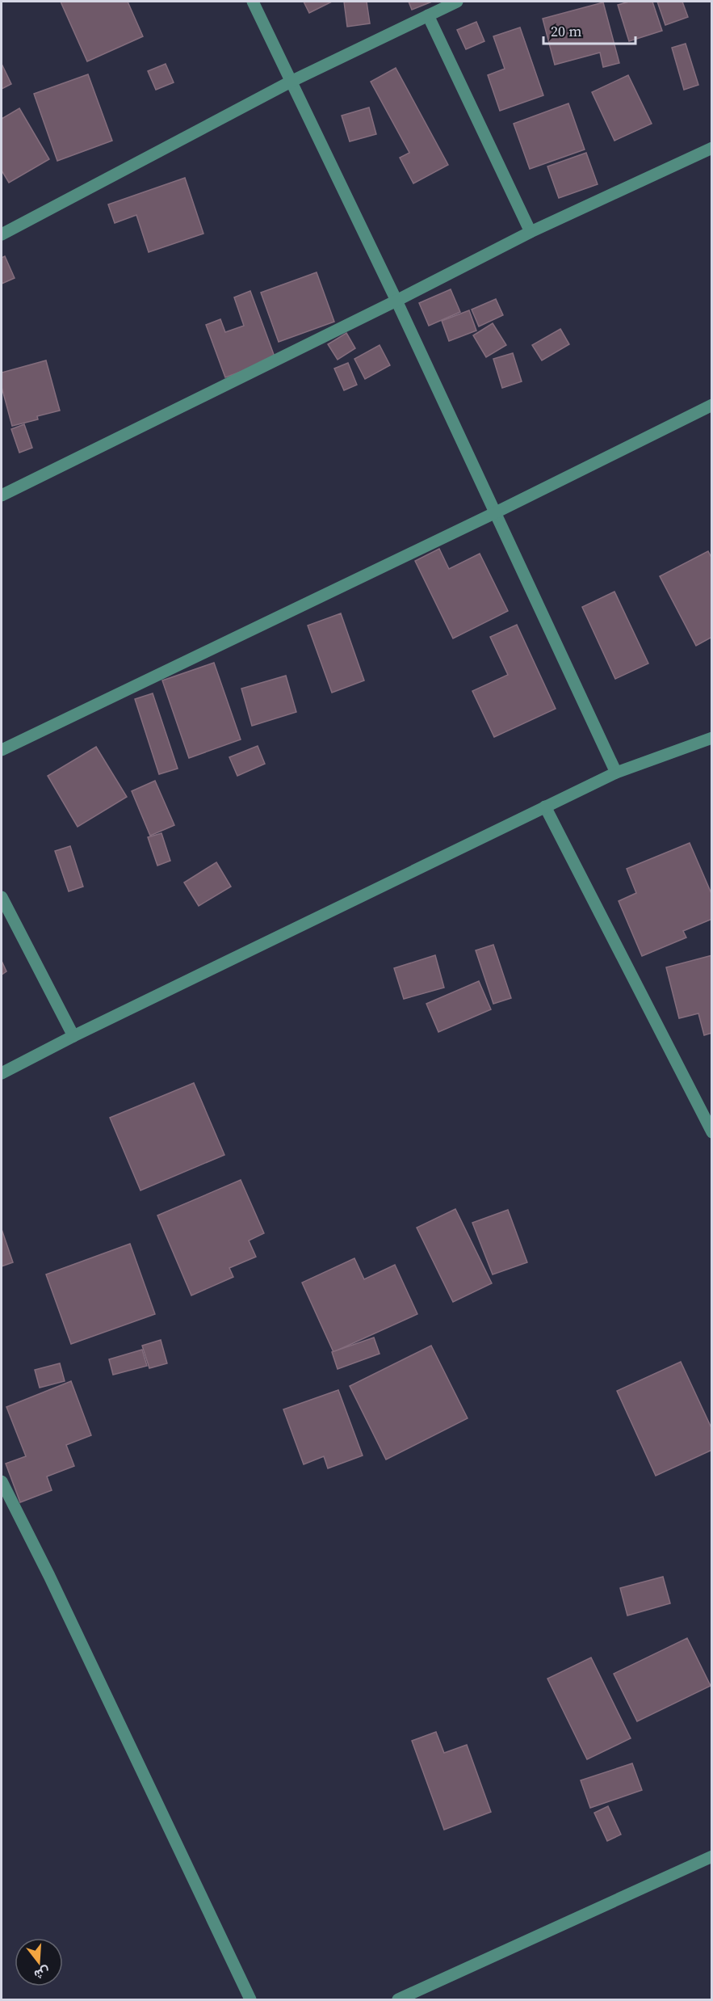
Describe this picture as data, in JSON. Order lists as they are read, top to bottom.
{
  "scale_bar": "20 m",
  "north": "bottom"
}
